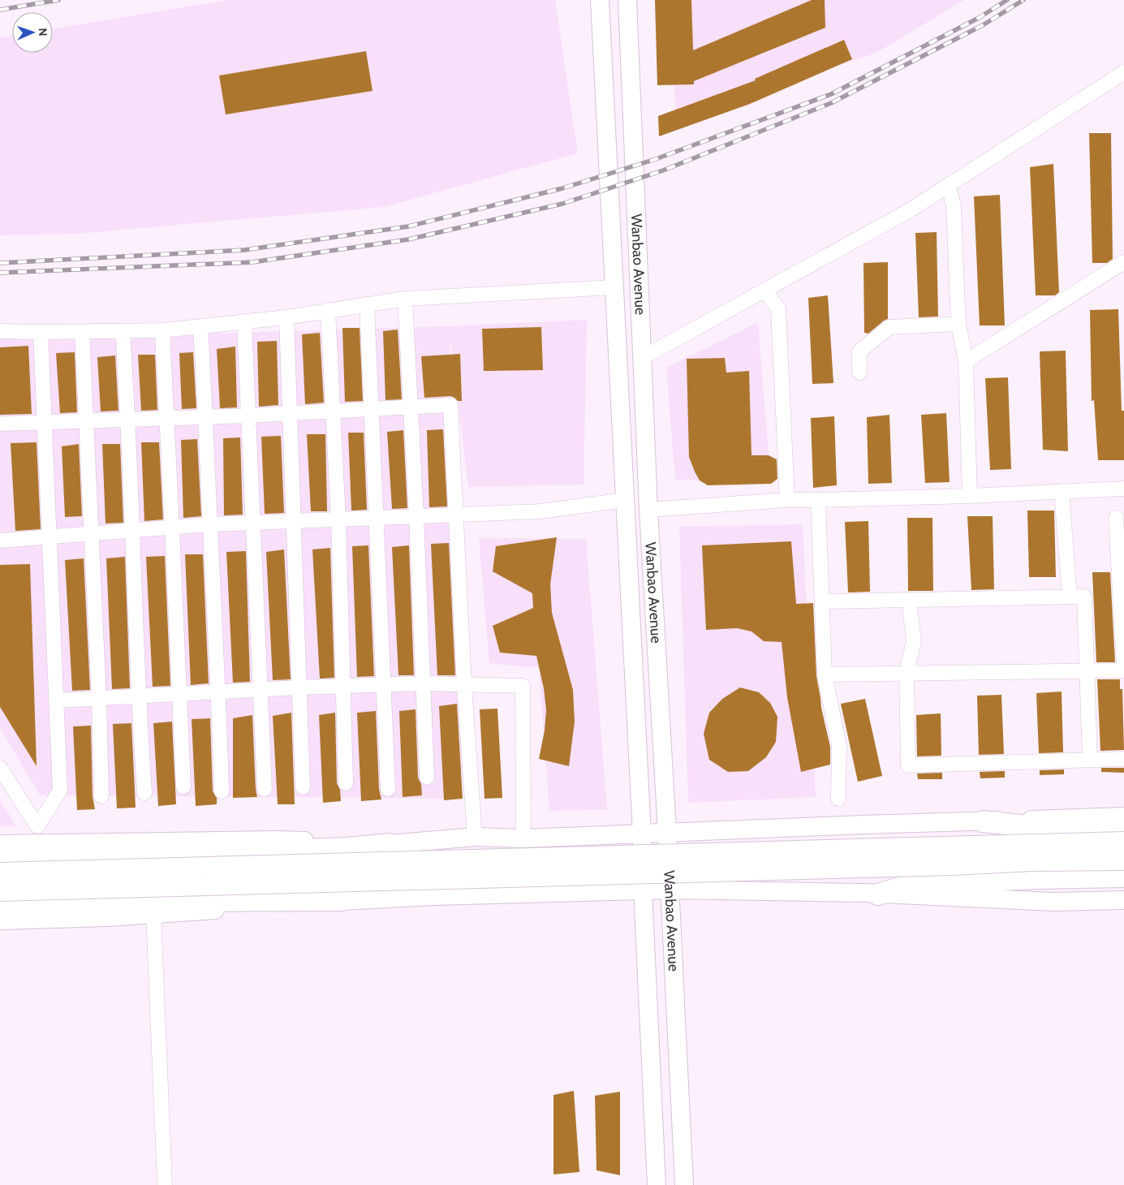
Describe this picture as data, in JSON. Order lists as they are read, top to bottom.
{
  "streets": {
    "main road": ["Wanbao Avenue"]
  },
  "north": "right"
}
